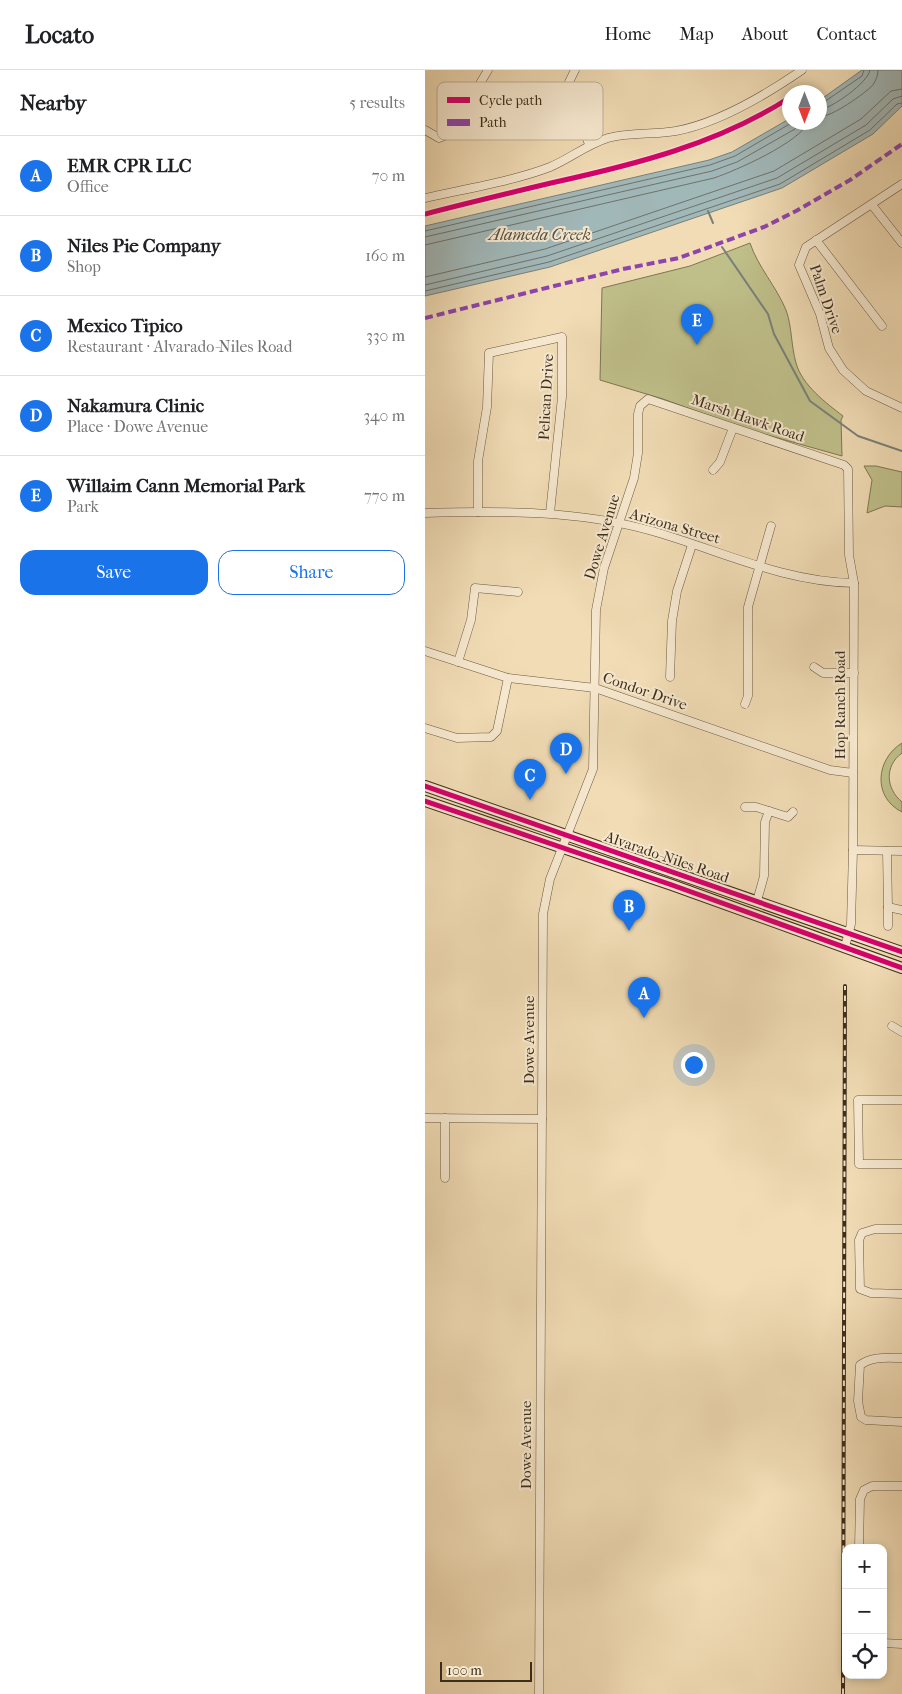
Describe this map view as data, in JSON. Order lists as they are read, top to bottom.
{
  "streets": {
    "main road": ["Alvarado-Niles Road"],
    "street": [
      "Palm Drive",
      "Pelican Drive",
      "Marsh Hawk Road",
      "Arizona Street",
      "Dowe Avenue",
      "Condor Drive",
      "Hop Ranch Road"
    ]
  },
  "crossings": [
    ["Pelican Drive", "Arizona Street"],
    ["Marsh Hawk Road", "Dowe Avenue"],
    ["Marsh Hawk Road", "Hop Ranch Road"],
    ["Arizona Street", "Dowe Avenue"],
    ["Arizona Street", "Hop Ranch Road"],
    ["Dowe Avenue", "Condor Drive"],
    ["Dowe Avenue", "Alvarado-Niles Road"],
    ["Condor Drive", "Hop Ranch Road"],
    ["Hop Ranch Road", "Alvarado-Niles Road"]
  ],
  "water": ["Alameda Creek"],
  "legend": ["Cycle path", "Path"],
  "scale_bar": "100 m",
  "north": "bottom",
  "page": {
    "header": "Locato",
    "nav": [
      "Home",
      "Map",
      "About",
      "Contact"
    ],
    "heading": ["Nearby", "5 results"],
    "list": [
      {
        "mark": "A",
        "name": "EMR CPR LLC",
        "note": "Office",
        "value": "70 m"
      },
      {
        "mark": "B",
        "name": "Niles Pie Company",
        "note": "Shop",
        "value": "160 m"
      },
      {
        "mark": "C",
        "name": "Mexico Tipico",
        "note": "Restaurant · Alvarado-Niles Road",
        "value": "330 m"
      },
      {
        "mark": "D",
        "name": "Nakamura Clinic",
        "note": "Place · Dowe Avenue",
        "value": "340 m"
      },
      {
        "mark": "E",
        "name": "Willaim Cann Memorial Park",
        "note": "Park",
        "value": "770 m"
      }
    ],
    "pins": [
      "E",
      "D",
      "C",
      "B",
      "A"
    ],
    "buttons": ["Save", "Share"],
    "map_buttons": ["+", "−"],
    "scale": "100 m"
  }
}
